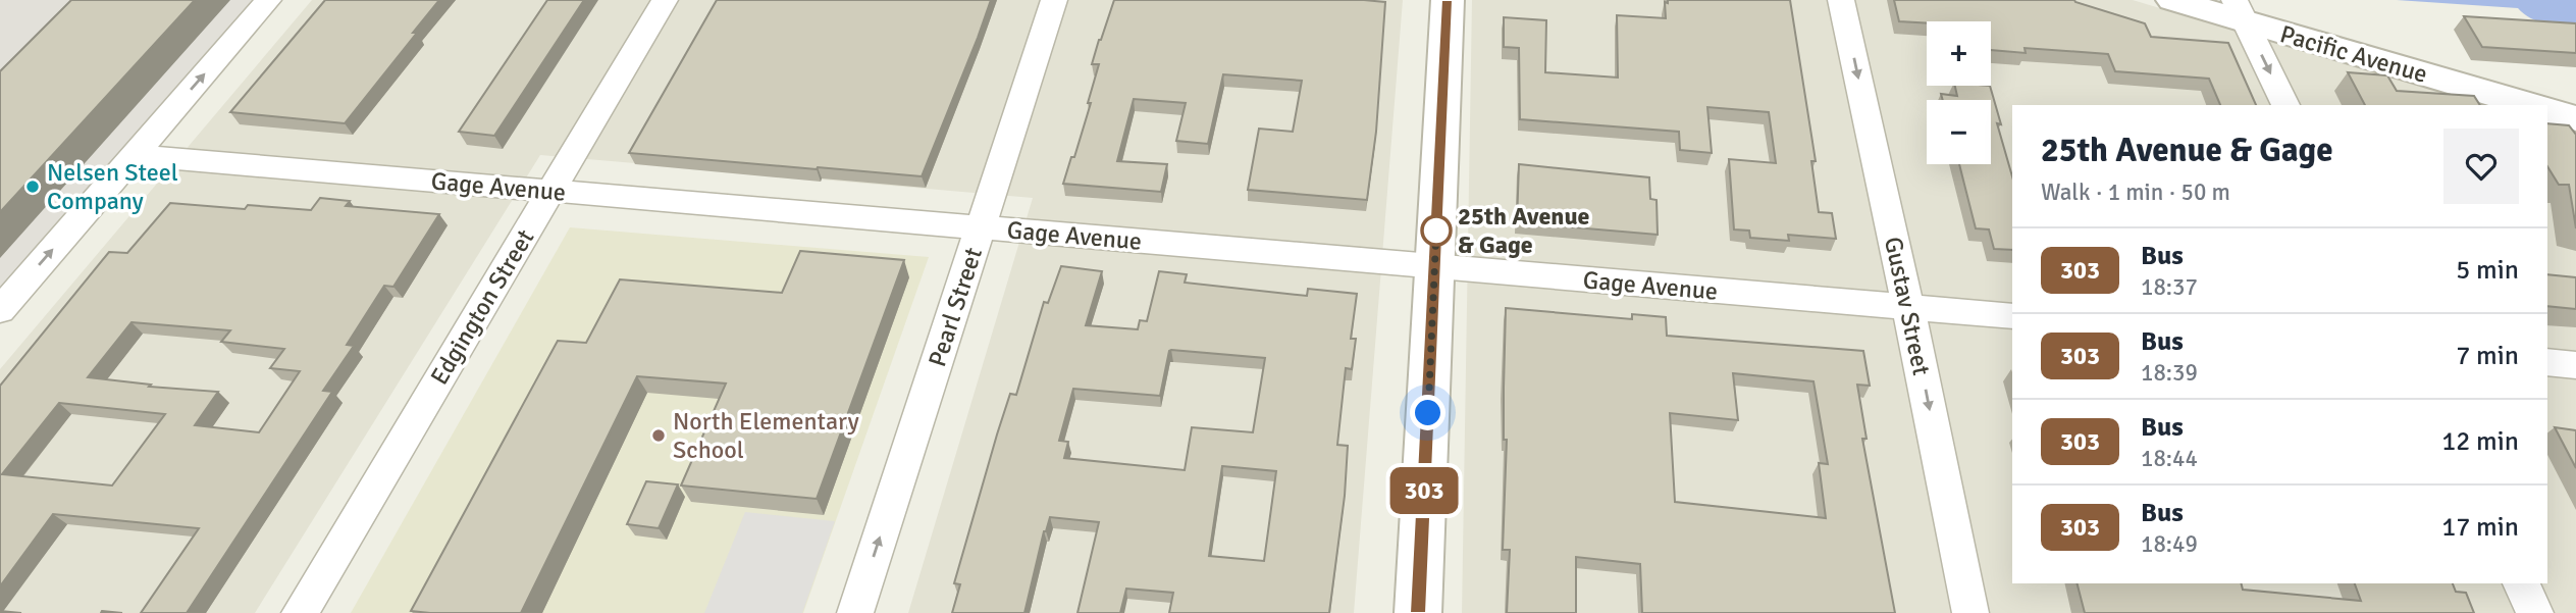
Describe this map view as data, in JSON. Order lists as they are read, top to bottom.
{
  "streets": {
    "street": [
      "Pacific Avenue",
      "Gage Avenue",
      "Gustav Street",
      "Edgington Street",
      "Pearl Street"
    ]
  },
  "crossings": [
    ["Gage Avenue", "Gustav Street"],
    ["Gage Avenue", "Edgington Street"],
    ["Gage Avenue", "Pearl Street"]
  ],
  "one_way": ["Gustav Street", "Pearl Street"],
  "places": ["Nelsen Steel Company", "25th Avenue & Gage", "North Elementary School"],
  "lines": ["bus line 303"],
  "page": {
    "on_map": "303",
    "map_buttons": ["+", "−"],
    "heading": ["25th Avenue & Gage", "Walk · 1 min · 50 m"],
    "list": [
      {
        "mark": "303",
        "name": "Bus",
        "note": "18:37",
        "value": "5 min"
      },
      {
        "mark": "303",
        "name": "Bus",
        "note": "18:39",
        "value": "7 min"
      },
      {
        "mark": "303",
        "name": "Bus",
        "note": "18:44",
        "value": "12 min"
      },
      {
        "mark": "303",
        "name": "Bus",
        "note": "18:49",
        "value": "17 min"
      }
    ]
  }
}
